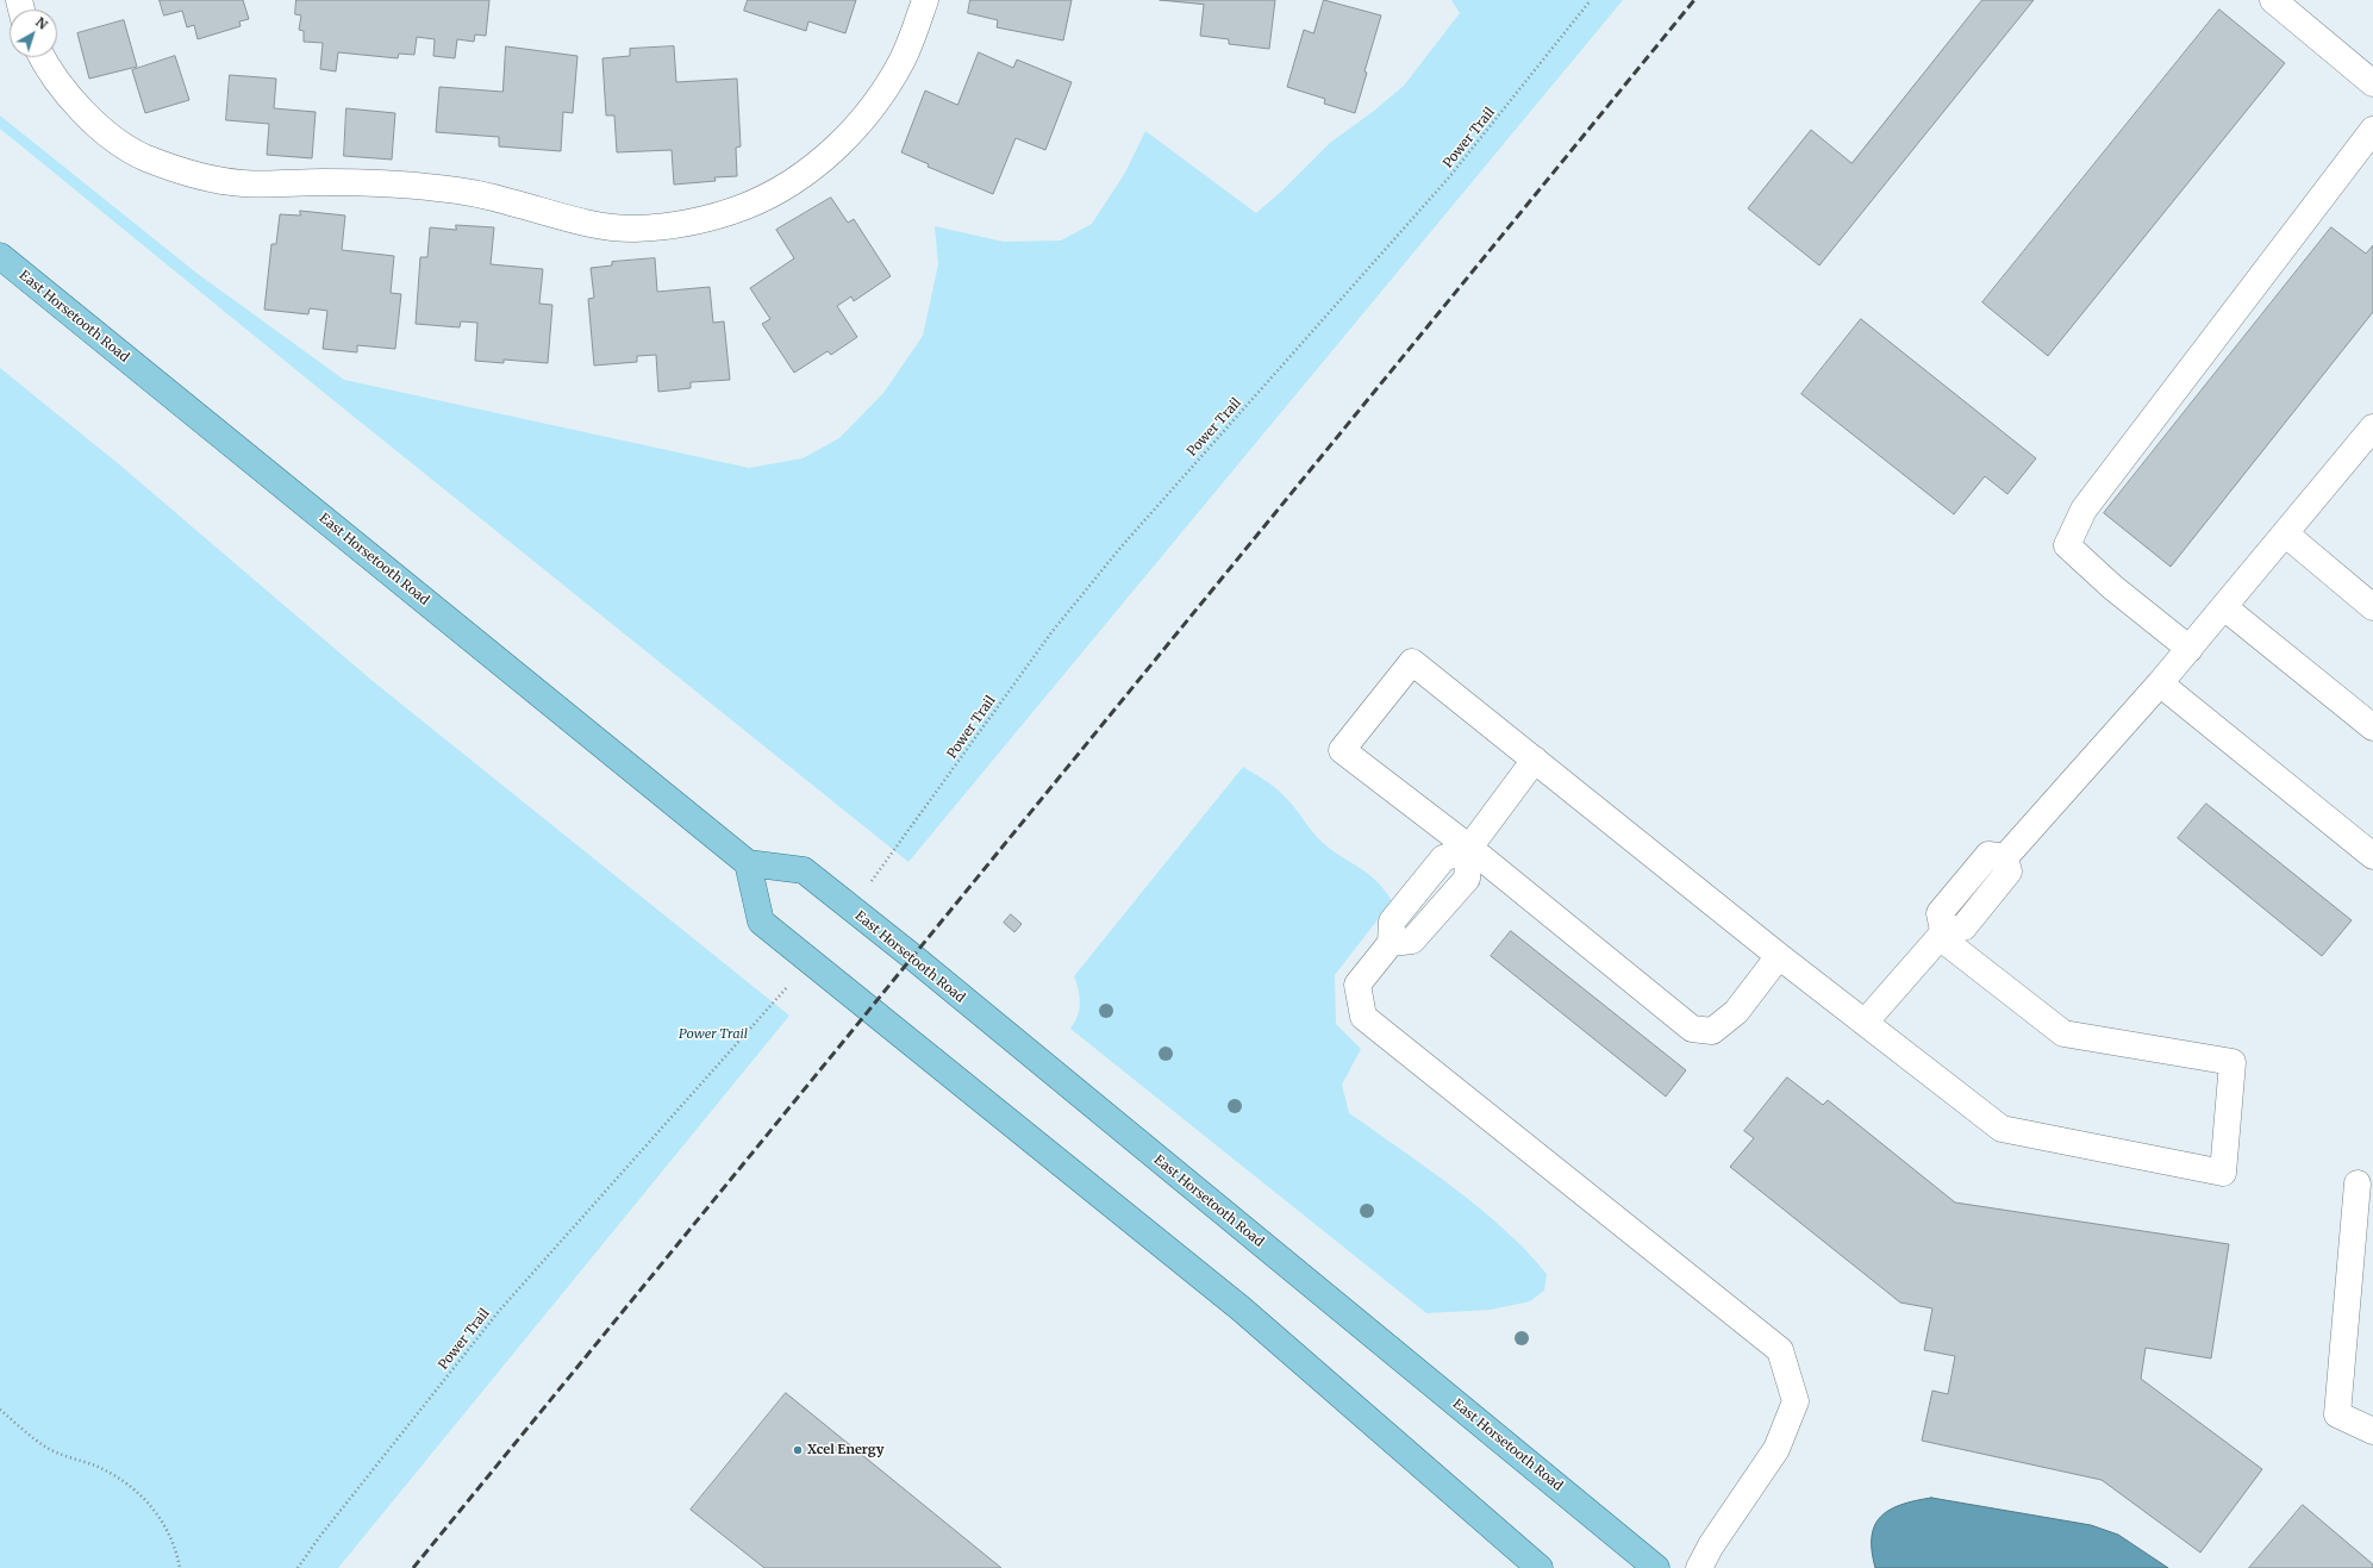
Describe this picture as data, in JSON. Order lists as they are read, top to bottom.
{
  "streets": {
    "main road": ["East Horsetooth Road"],
    "path": ["Power Trail"]
  },
  "parks": ["Power Trail"],
  "places": ["Xcel Energy"],
  "north": "top right"
}
